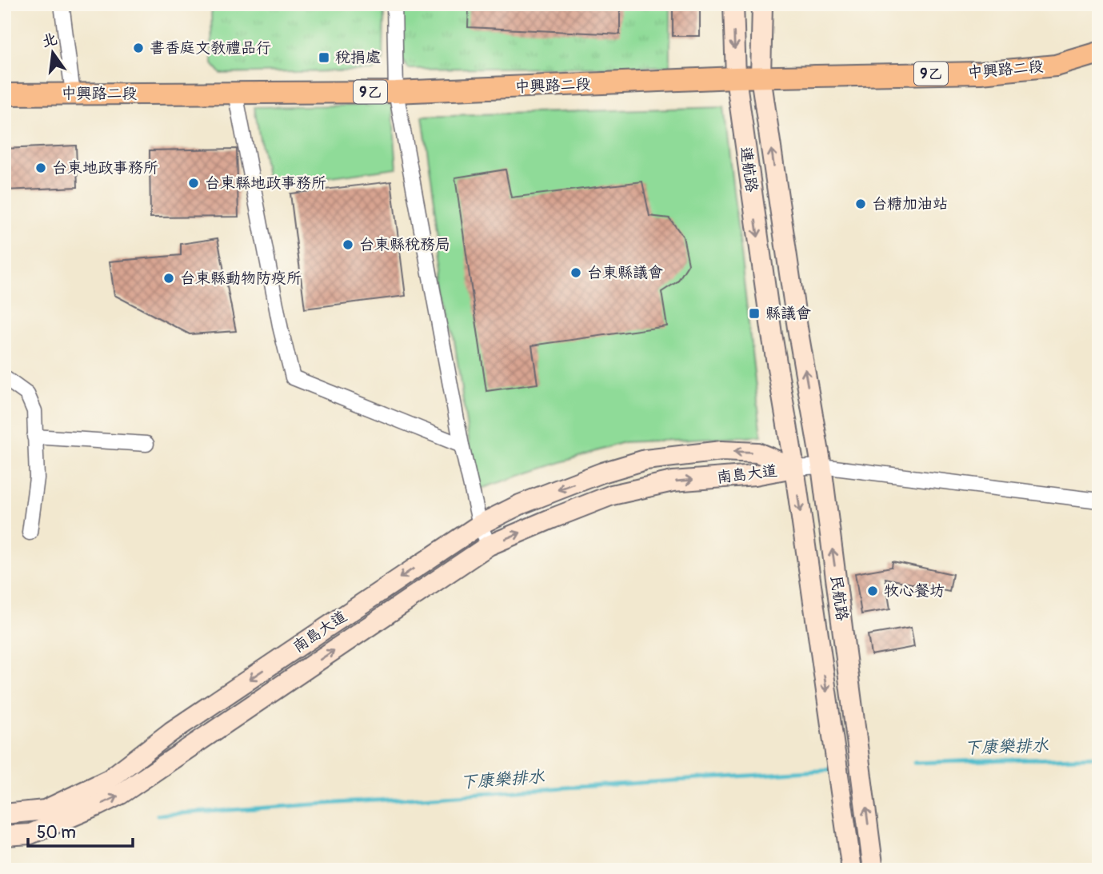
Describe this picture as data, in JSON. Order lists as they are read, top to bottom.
{
  "streets": {
    "main road": ["中興路二段", "9乙"],
    "street": ["連航路", "南島大道", "民航路"]
  },
  "crossings": [
    ["中興路二段", "連航路"],
    ["連航路", "民航路"],
    ["南島大道", "民航路"]
  ],
  "water": ["下康樂排水"],
  "places": {
    "other": [
      "書香庭文教禮品行",
      "台東地政事務所",
      "台東縣地政事務所",
      "台糖加油站",
      "台東縣稅務局",
      "台東縣議會",
      "台東縣動物防疫所",
      "牧心餐坊"
    ],
    "transit": ["稅捐處", "縣議會"]
  },
  "scale_bar": "50 m",
  "north": "top"
}
